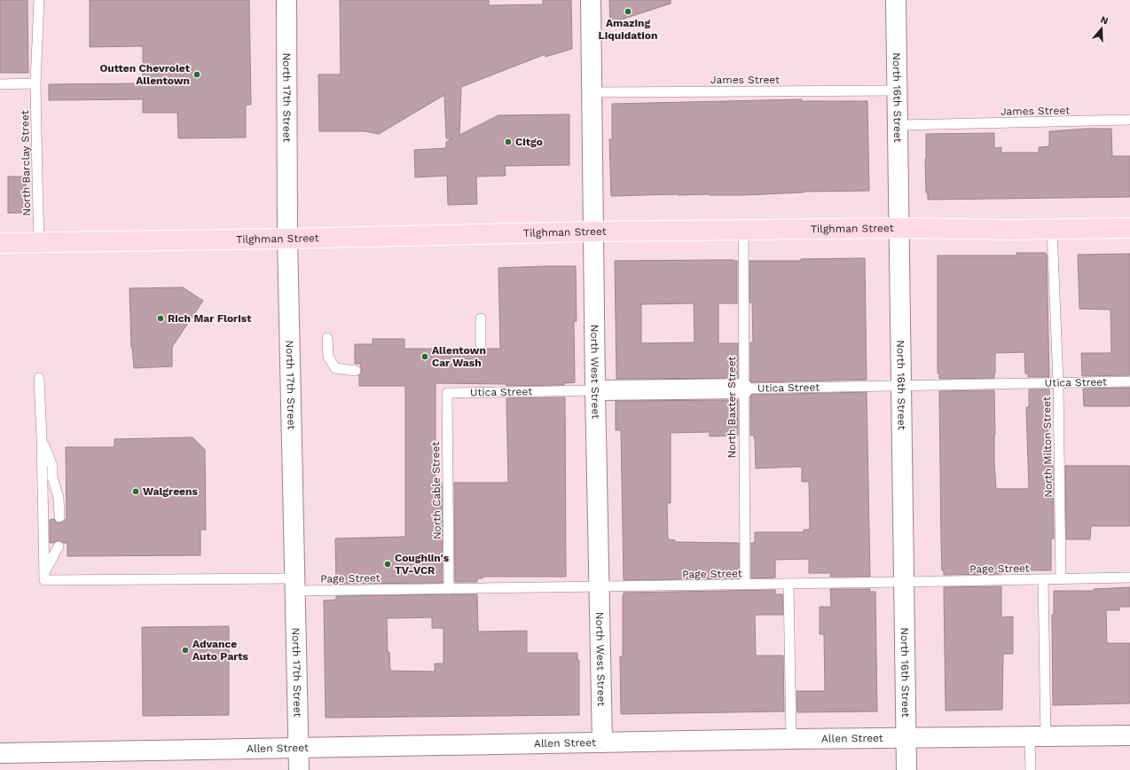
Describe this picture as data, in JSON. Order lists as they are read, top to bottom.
{
  "streets": {
    "main road": ["Tilghman Street"],
    "street": [
      "North 17th Street",
      "North 16th Street",
      "North West Street",
      "Utica Street",
      "Allen Street"
    ],
    "lane": [
      "James Street",
      "North Barclay Street",
      "North Baxter Street",
      "North Milton Street",
      "North Cable Street",
      "Page Street"
    ]
  },
  "crossings": [
    ["James Street", "North 16th Street"],
    ["James Street", "North West Street"],
    ["North 17th Street", "Tilghman Street"],
    ["North 17th Street", "Page Street"],
    ["North 17th Street", "Allen Street"],
    ["North 16th Street", "Tilghman Street"],
    ["North 16th Street", "Utica Street"],
    ["North 16th Street", "Page Street"],
    ["North 16th Street", "Allen Street"],
    ["North Barclay Street", "Tilghman Street"],
    ["Tilghman Street", "North West Street"],
    ["Tilghman Street", "North Baxter Street"],
    ["Tilghman Street", "North Milton Street"],
    ["North West Street", "Utica Street"],
    ["North West Street", "Page Street"],
    ["North West Street", "Allen Street"],
    ["Utica Street", "North Baxter Street"],
    ["Utica Street", "North Milton Street"],
    ["Utica Street", "North Cable Street"],
    ["North Baxter Street", "Page Street"],
    ["North Milton Street", "Page Street"],
    ["North Cable Street", "Page Street"]
  ],
  "places": [
    "Amazing Liquidation",
    "Outten Chevrolet Allentown",
    "Citgo",
    "Rich Mar Florist",
    "Allentown Car Wash",
    "Walgreens",
    "Coughlin's TV-VCR",
    "Advance Auto Parts"
  ],
  "north": "top"
}
